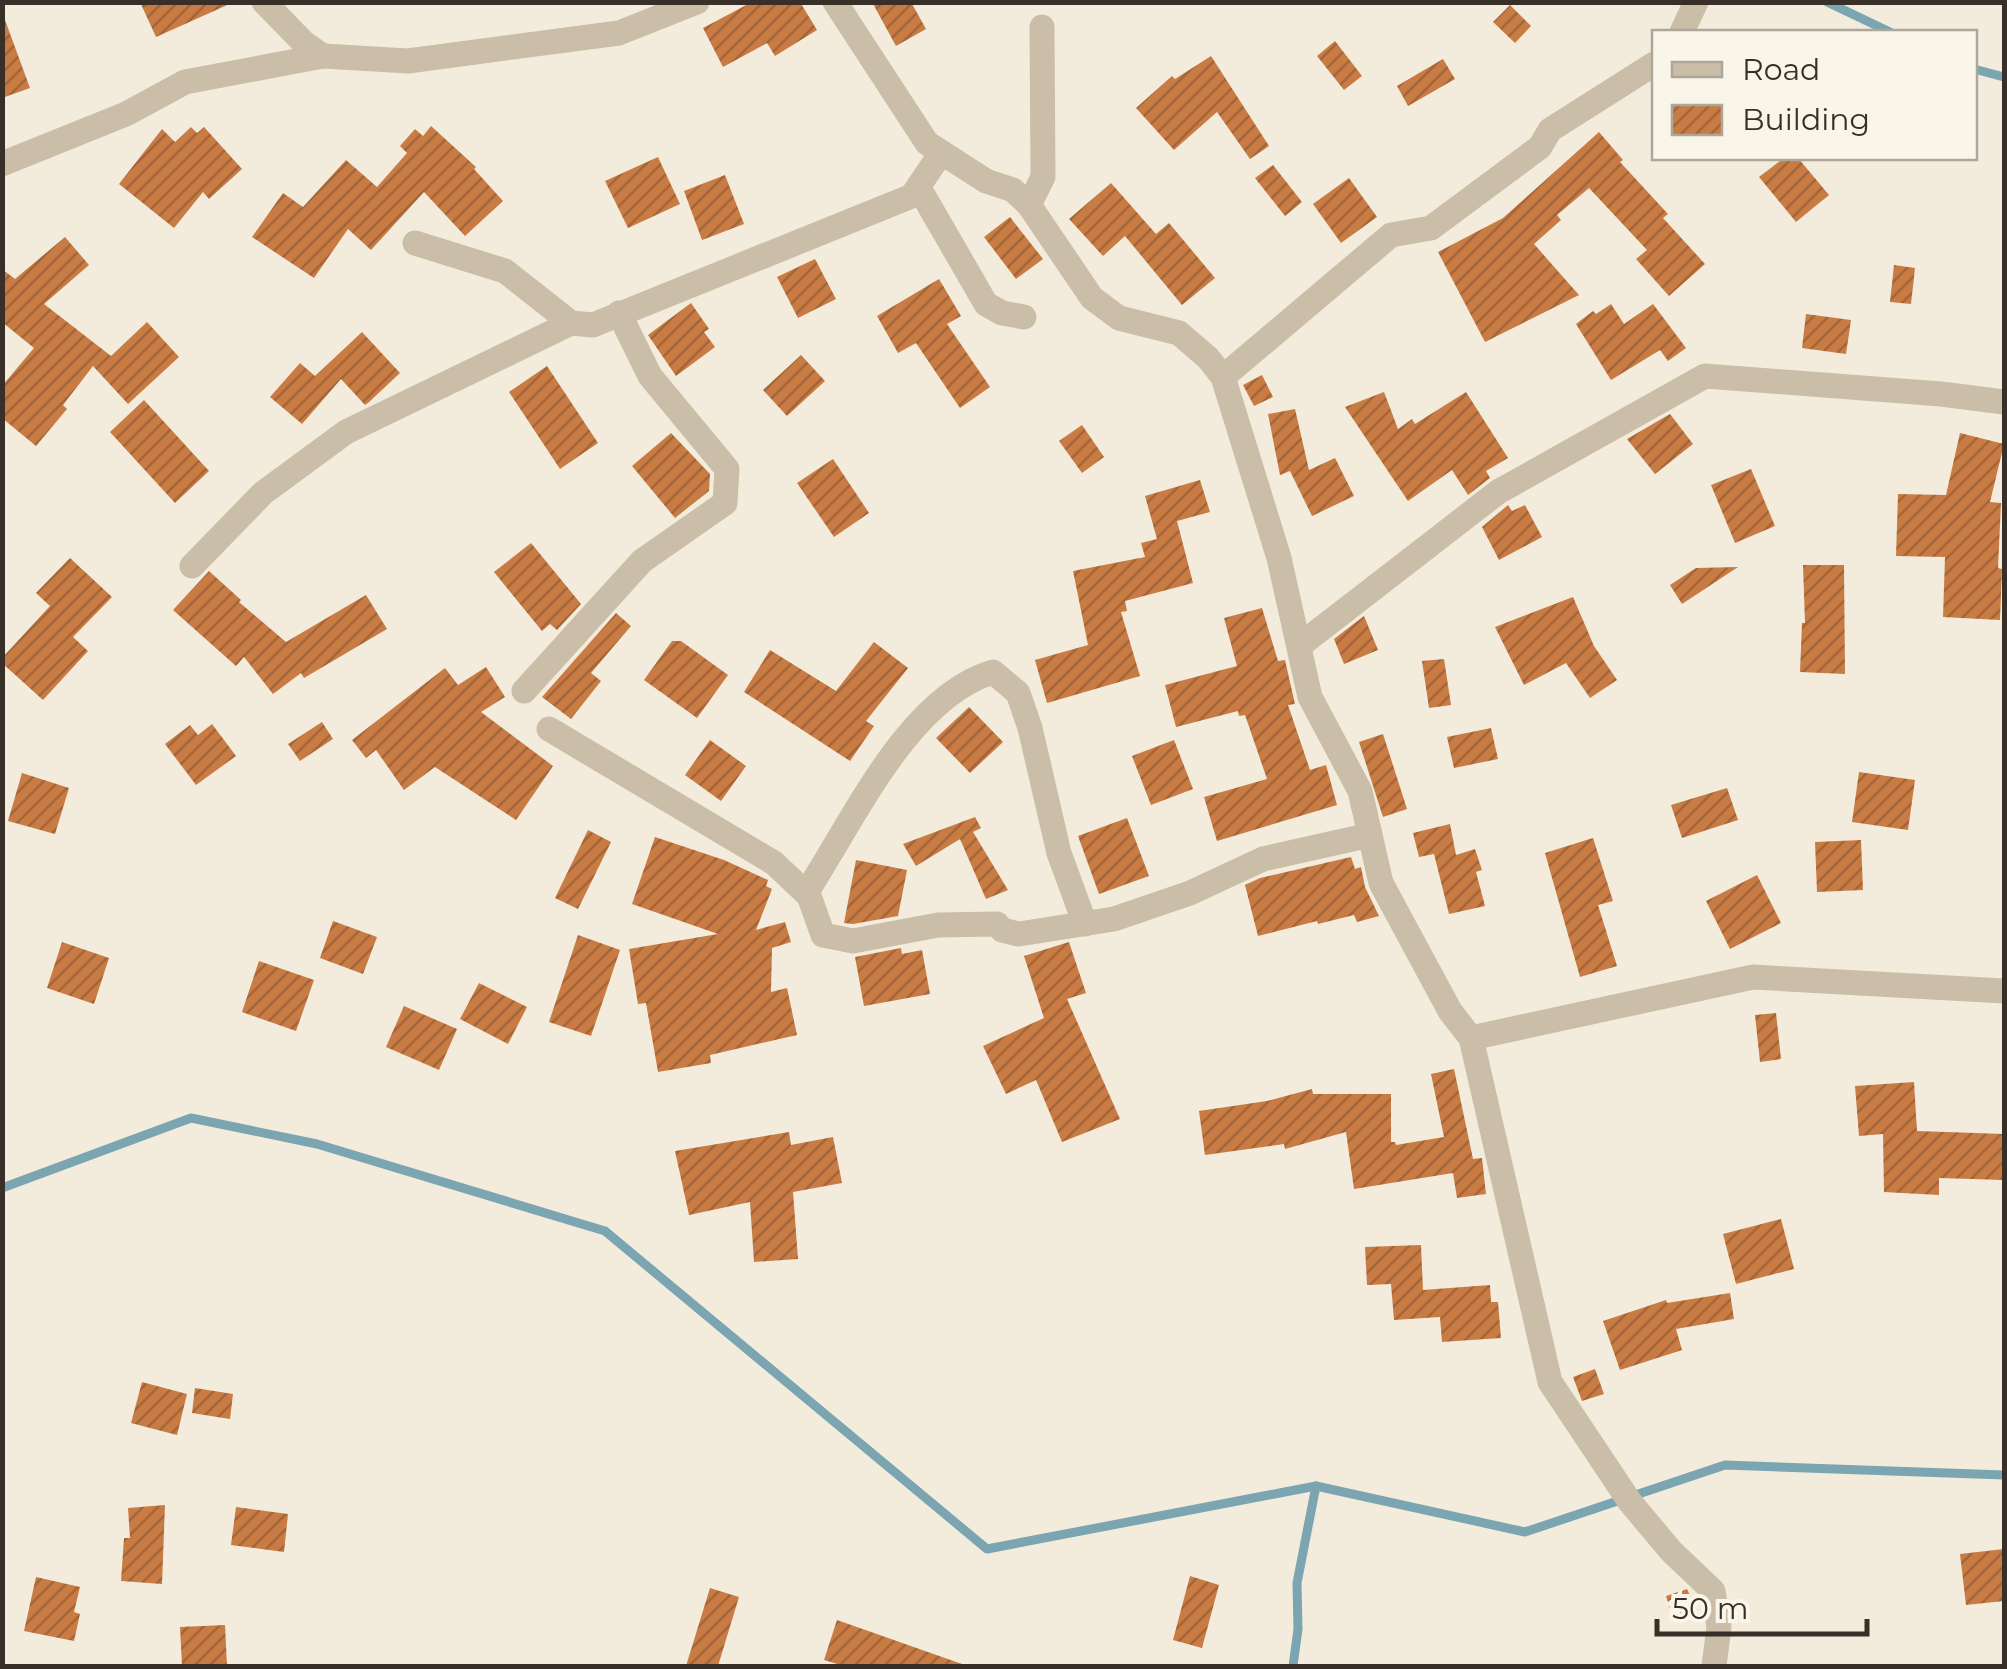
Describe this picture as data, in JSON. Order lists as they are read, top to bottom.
{
  "legend": ["Road", "Building"],
  "scale_bar": "50 m"
}
